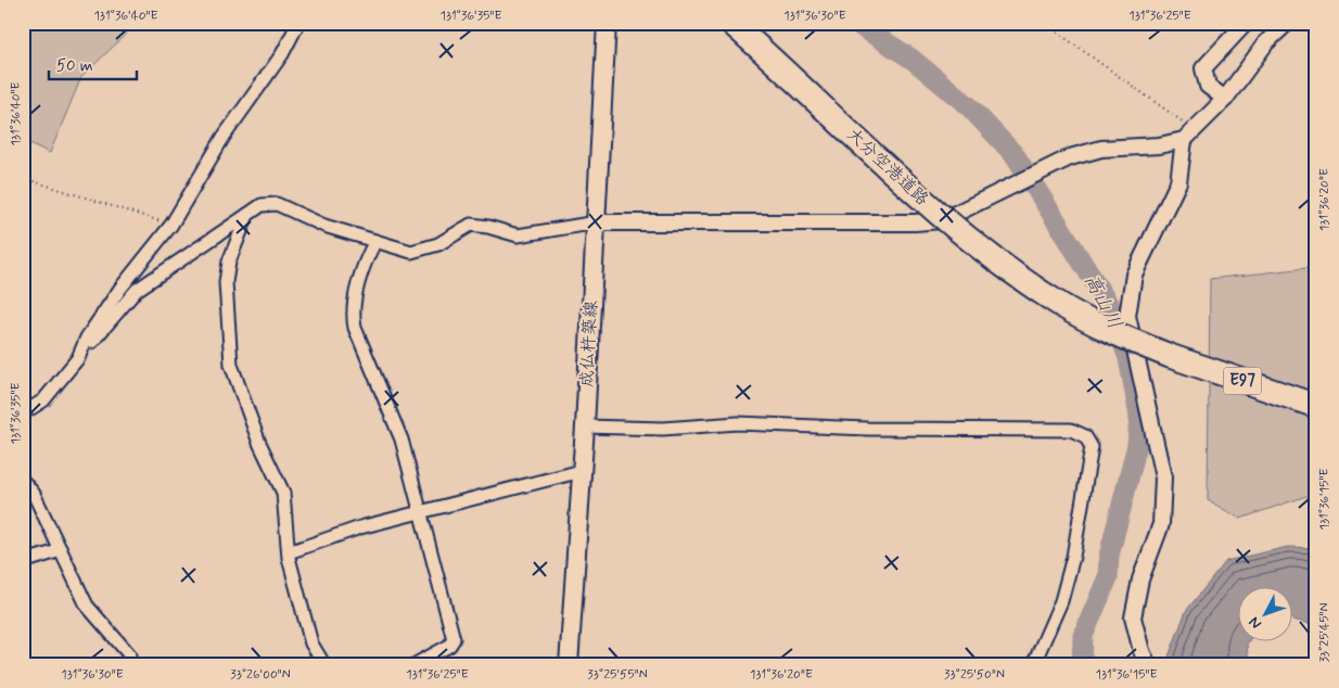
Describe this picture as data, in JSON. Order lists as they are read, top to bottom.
{
  "streets": {
    "highway": ["大分空港道路", "E97"],
    "main road": ["成仏杵築線"]
  },
  "water": ["高山川"],
  "scale_bar": "50 m",
  "north": "bottom left",
  "coordinates": [
    "131°36'40\"E",
    "131°36'35\"E",
    "131°36'30\"E",
    "131°36'25\"E",
    "131°36'20\"E",
    "131°36'15\"E",
    "33°25'45\"N",
    "33°26'00\"N",
    "33°25'55\"N",
    "33°25'50\"N"
  ]
}
